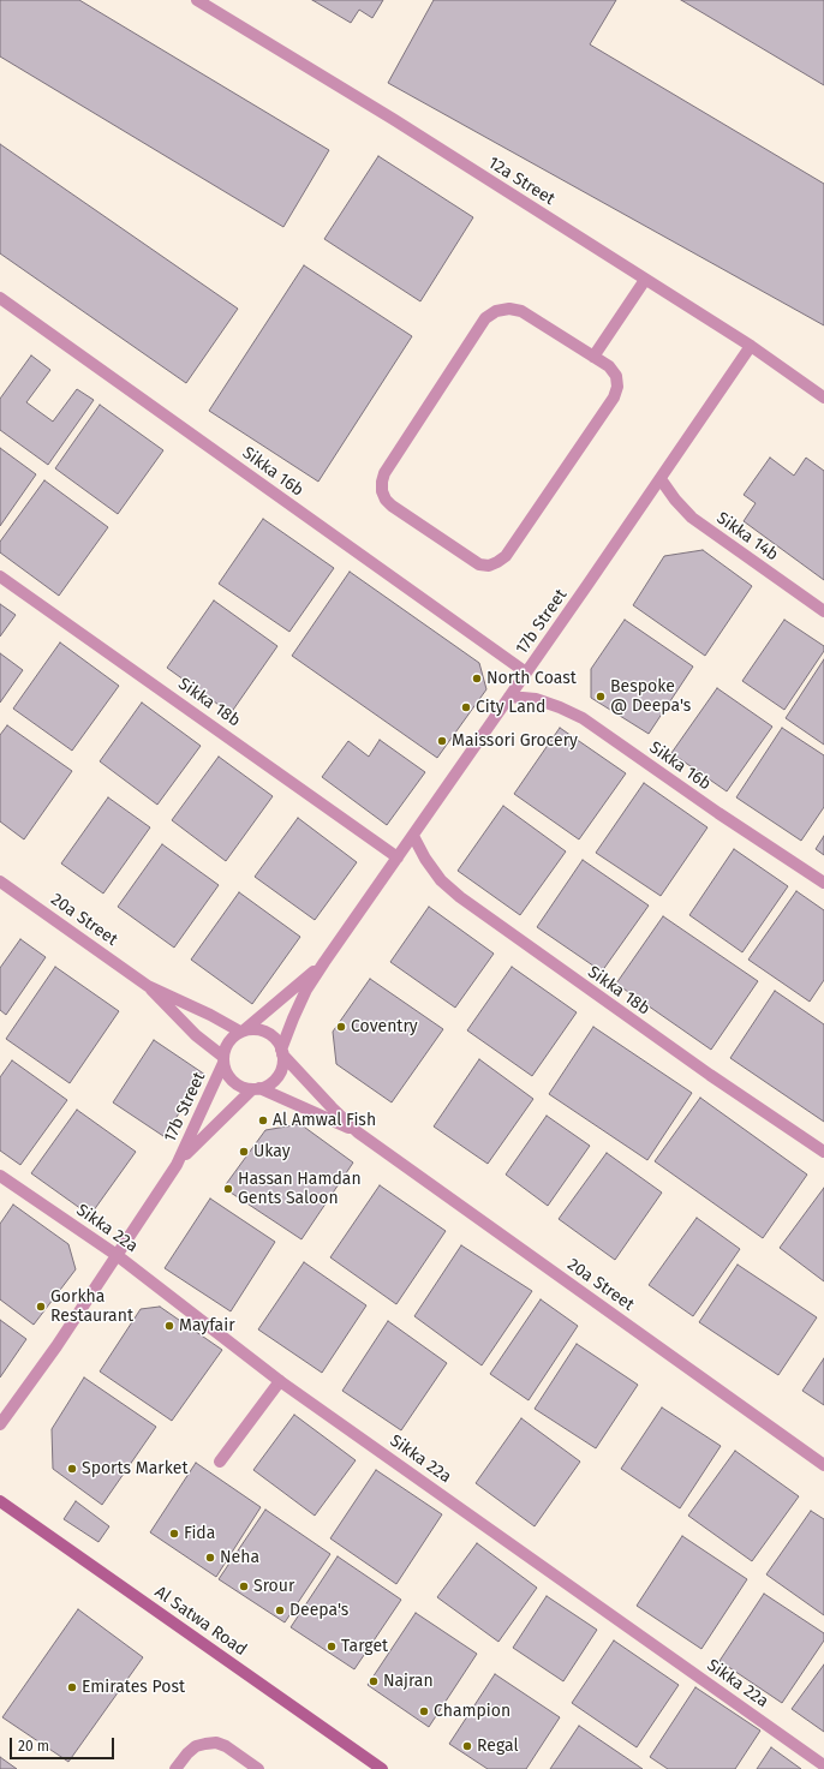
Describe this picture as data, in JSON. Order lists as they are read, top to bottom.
{
  "streets": {
    "main road": ["Al Satwa Road"],
    "street": [
      "12a Street",
      "Sikka 16b",
      "Sikka 14b",
      "17b Street",
      "Sikka 18b",
      "20a Street",
      "Sikka 22a"
    ]
  },
  "crossings": [
    ["12a Street", "17b Street"],
    ["Sikka 16b", "17b Street"],
    ["Sikka 14b", "17b Street"],
    ["17b Street", "Sikka 18b"],
    ["17b Street", "20a Street"],
    ["17b Street", "Sikka 22a"]
  ],
  "places": [
    "North Coast",
    "Bespoke @ Deepa's",
    "City Land",
    "Maissori Grocery",
    "Coventry",
    "Al Amwal Fish",
    "Ukay",
    "Hassan Hamdan Gents Saloon",
    "Gorkha Restaurant",
    "Mayfair",
    "Sports Market",
    "Fida",
    "Neha",
    "Srour",
    "Deepa's",
    "Target",
    "Najran",
    "Emirates Post",
    "Champion",
    "Regal"
  ],
  "scale_bar": "20 m"
}
